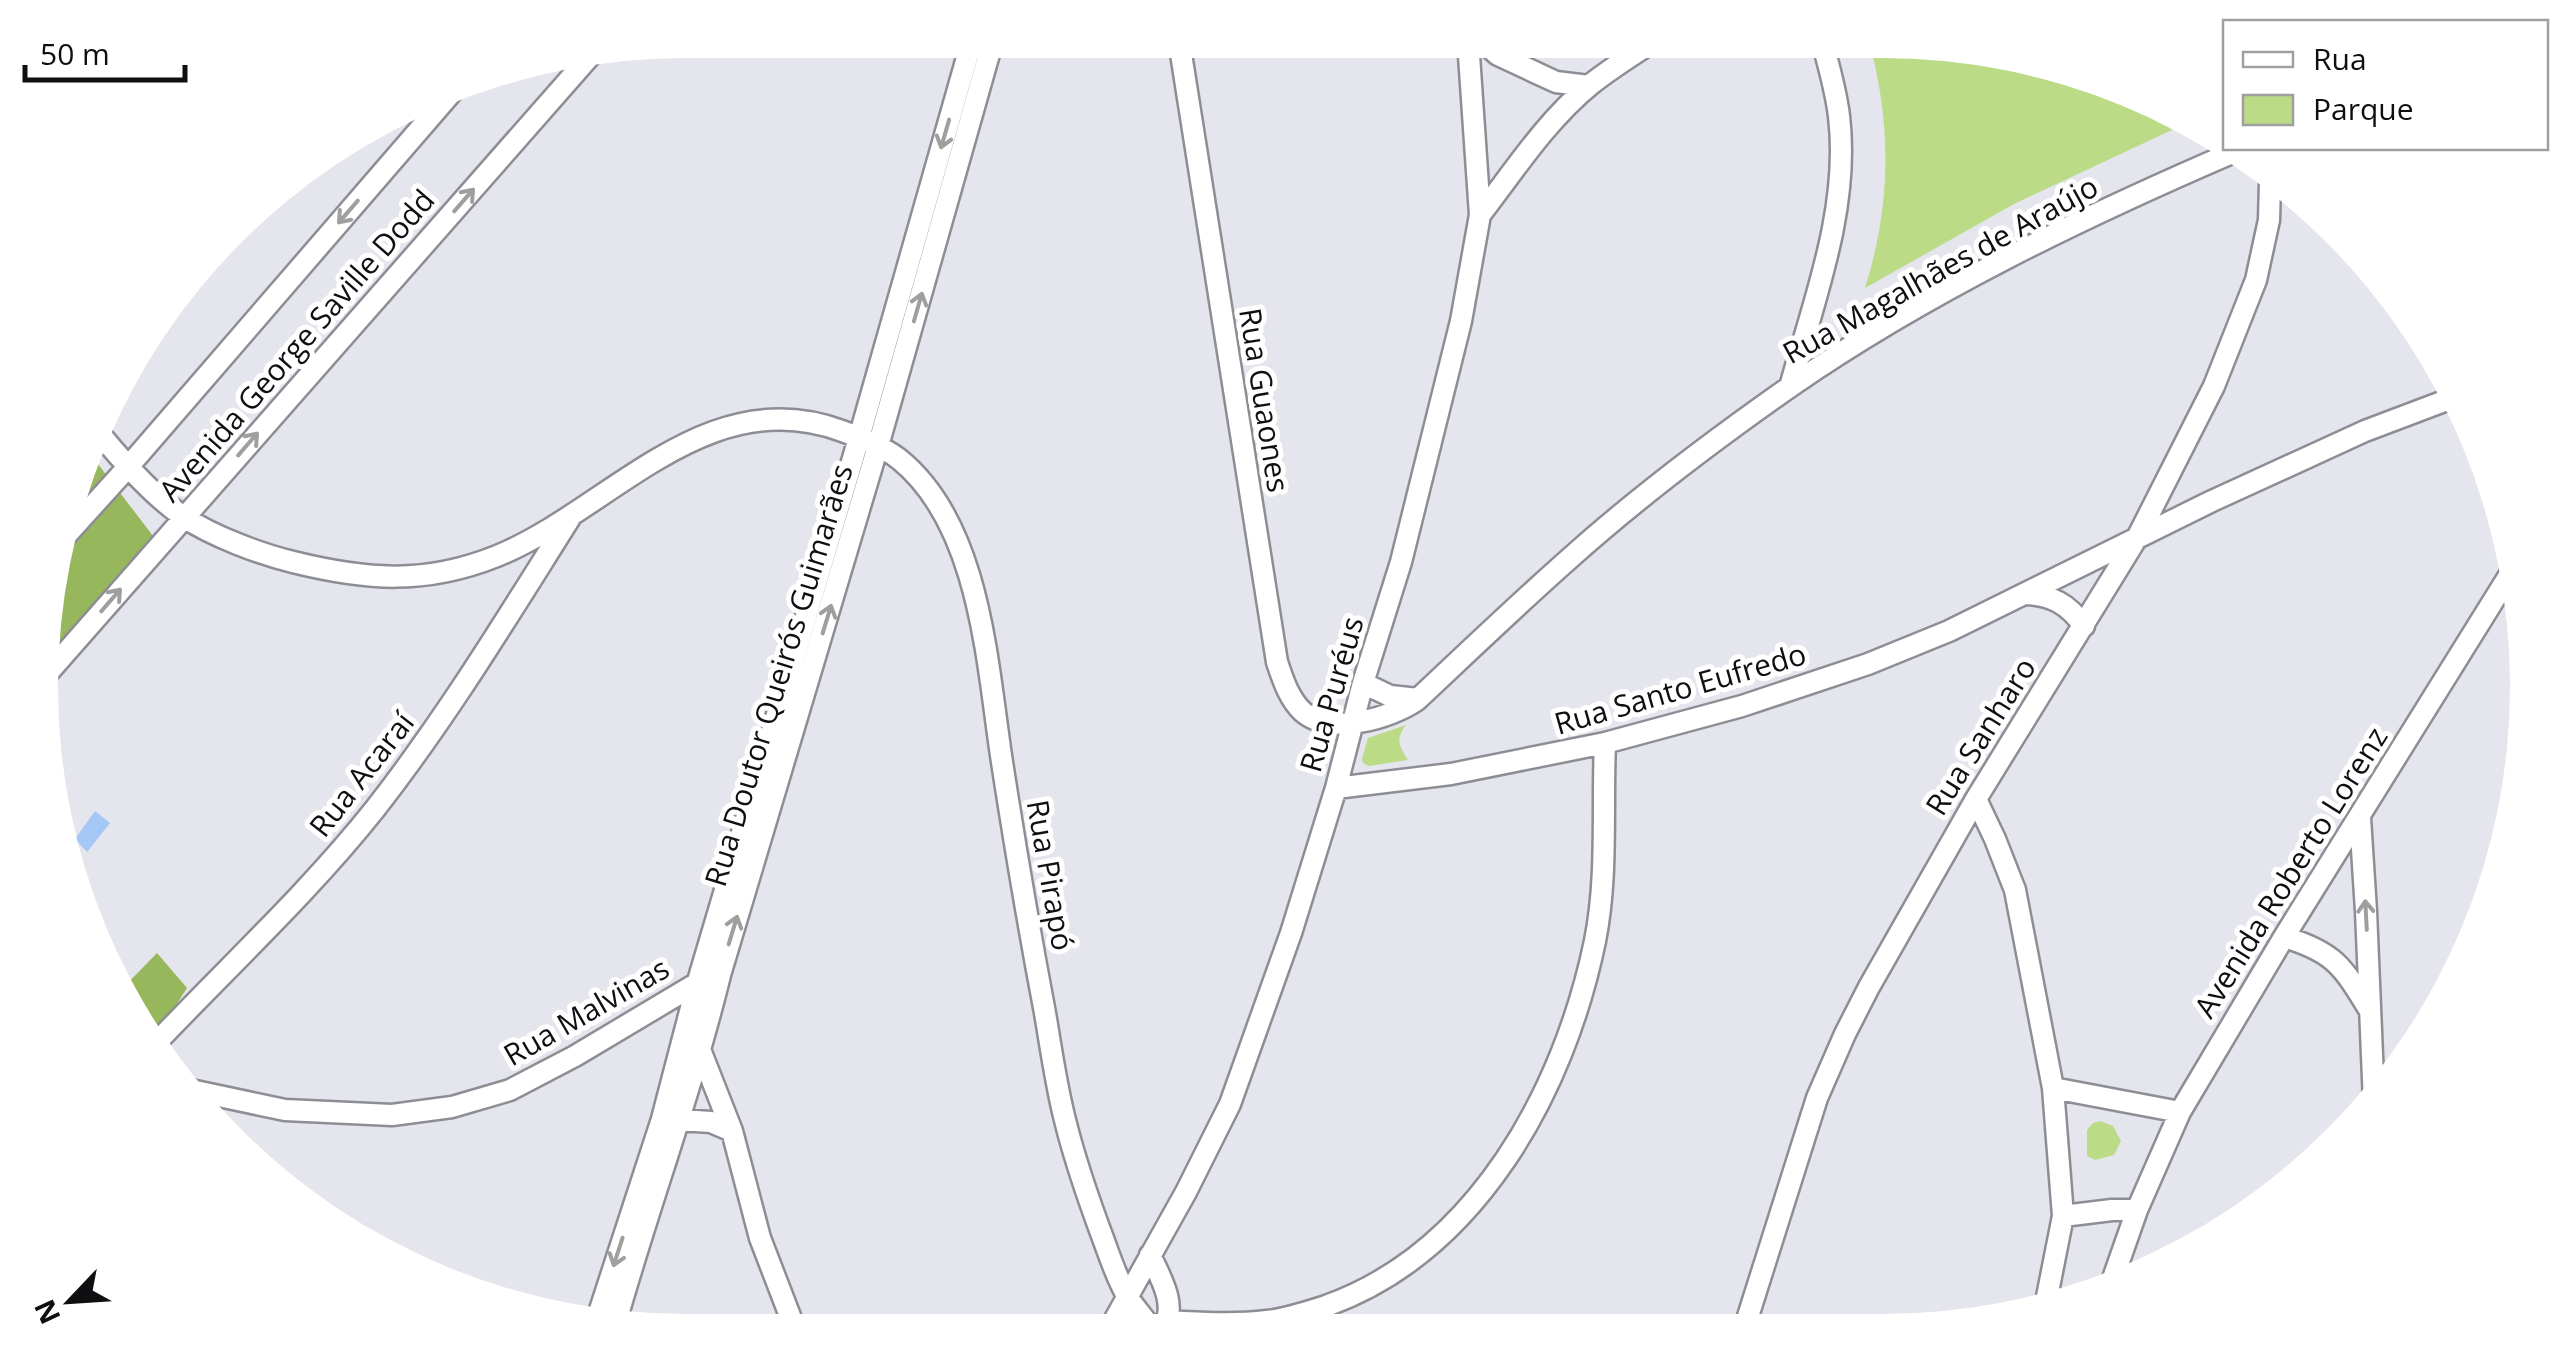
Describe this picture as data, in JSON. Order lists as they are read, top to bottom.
{
  "streets": {
    "street": [
      "Rua Magalhães de Araújo",
      "Avenida George Saville Dodd",
      "Rua Guaones",
      "Rua Doutor Queirós Guimarães",
      "Rua Santo Eufredo",
      "Rua Puréus",
      "Rua Sanharo",
      "Rua Acaraí",
      "Avenida Roberto Lorenz",
      "Rua Pirapó",
      "Rua Malvinas"
    ]
  },
  "crossings": [
    ["Rua Magalhães de Araújo", "Rua Guaones"],
    ["Rua Magalhães de Araújo", "Rua Puréus"],
    ["Avenida George Saville Dodd", "Rua Pirapó"],
    ["Rua Guaones", "Rua Puréus"],
    ["Rua Doutor Queirós Guimarães", "Rua Pirapó"],
    ["Rua Doutor Queirós Guimarães", "Rua Malvinas"],
    ["Rua Santo Eufredo", "Rua Puréus"],
    ["Rua Santo Eufredo", "Rua Sanharo"],
    ["Rua Puréus", "Rua Pirapó"],
    ["Rua Acaraí", "Rua Pirapó"]
  ],
  "legend": ["Rua", "Parque"],
  "scale_bar": "50 m",
  "north": "bottom left"
}
